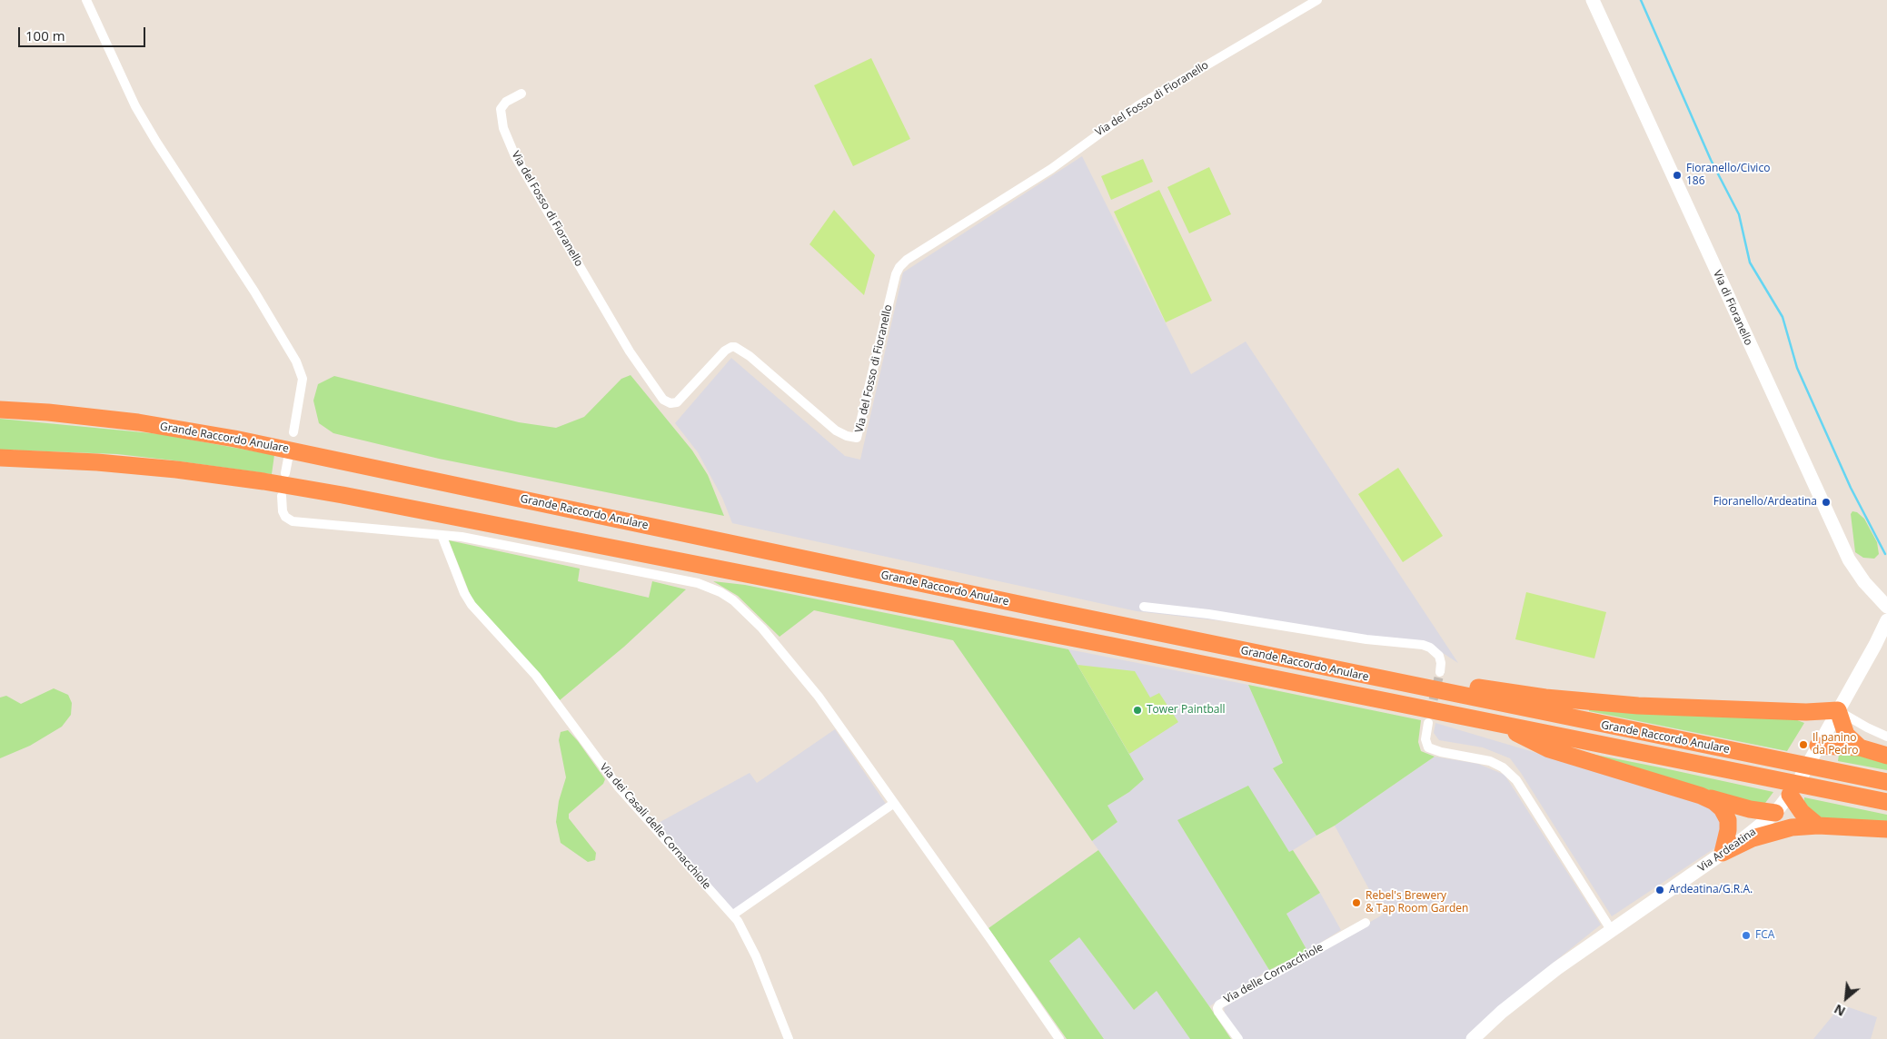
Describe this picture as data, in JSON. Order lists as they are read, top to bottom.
{
  "streets": {
    "highway": ["Grande Raccordo Anulare"],
    "street": [
      "Via del Fosso di Fioranello",
      "Via di Fioranello",
      "Via dei Casali delle Cornacchiole",
      "Via Ardeatina",
      "Via delle Cornacchiole"
    ]
  },
  "places": [
    "Fioranello/Civico 186",
    "Fioranello/Ardeatina",
    "Tower Paintball",
    "Il panino da Pedro",
    "Ardeatina/G.R.A.",
    "Rebel's Brewery & Tap Room Garden",
    "FCA"
  ],
  "scale_bar": "100 m",
  "north": "bottom left"
}
